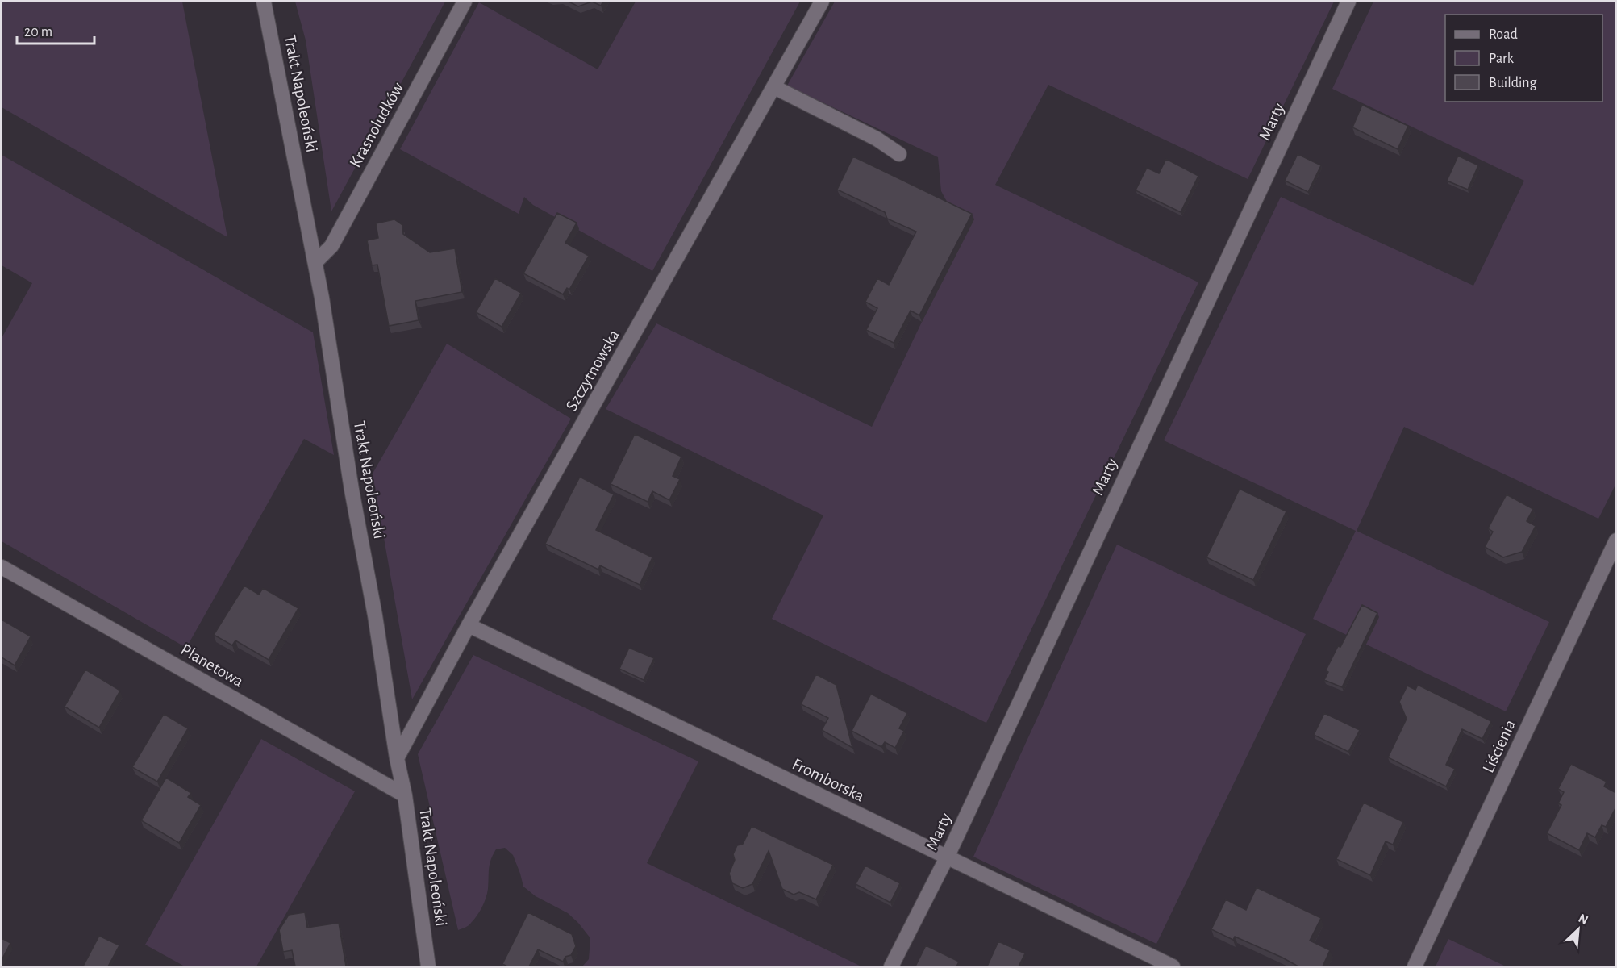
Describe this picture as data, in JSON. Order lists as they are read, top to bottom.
{
  "streets": {
    "street": [
      "Trakt Napoleoński",
      "Marty",
      "Krasnoludków",
      "Szczytnowska",
      "Planetowa",
      "Liścienia",
      "Fromborska"
    ]
  },
  "crossings": [
    ["Trakt Napoleoński", "Krasnoludków"],
    ["Trakt Napoleoński", "Szczytnowska"],
    ["Trakt Napoleoński", "Planetowa"],
    ["Marty", "Fromborska"],
    ["Szczytnowska", "Fromborska"]
  ],
  "legend": ["Road", "Park", "Building"],
  "scale_bar": "20 m",
  "north": "top right"
}
